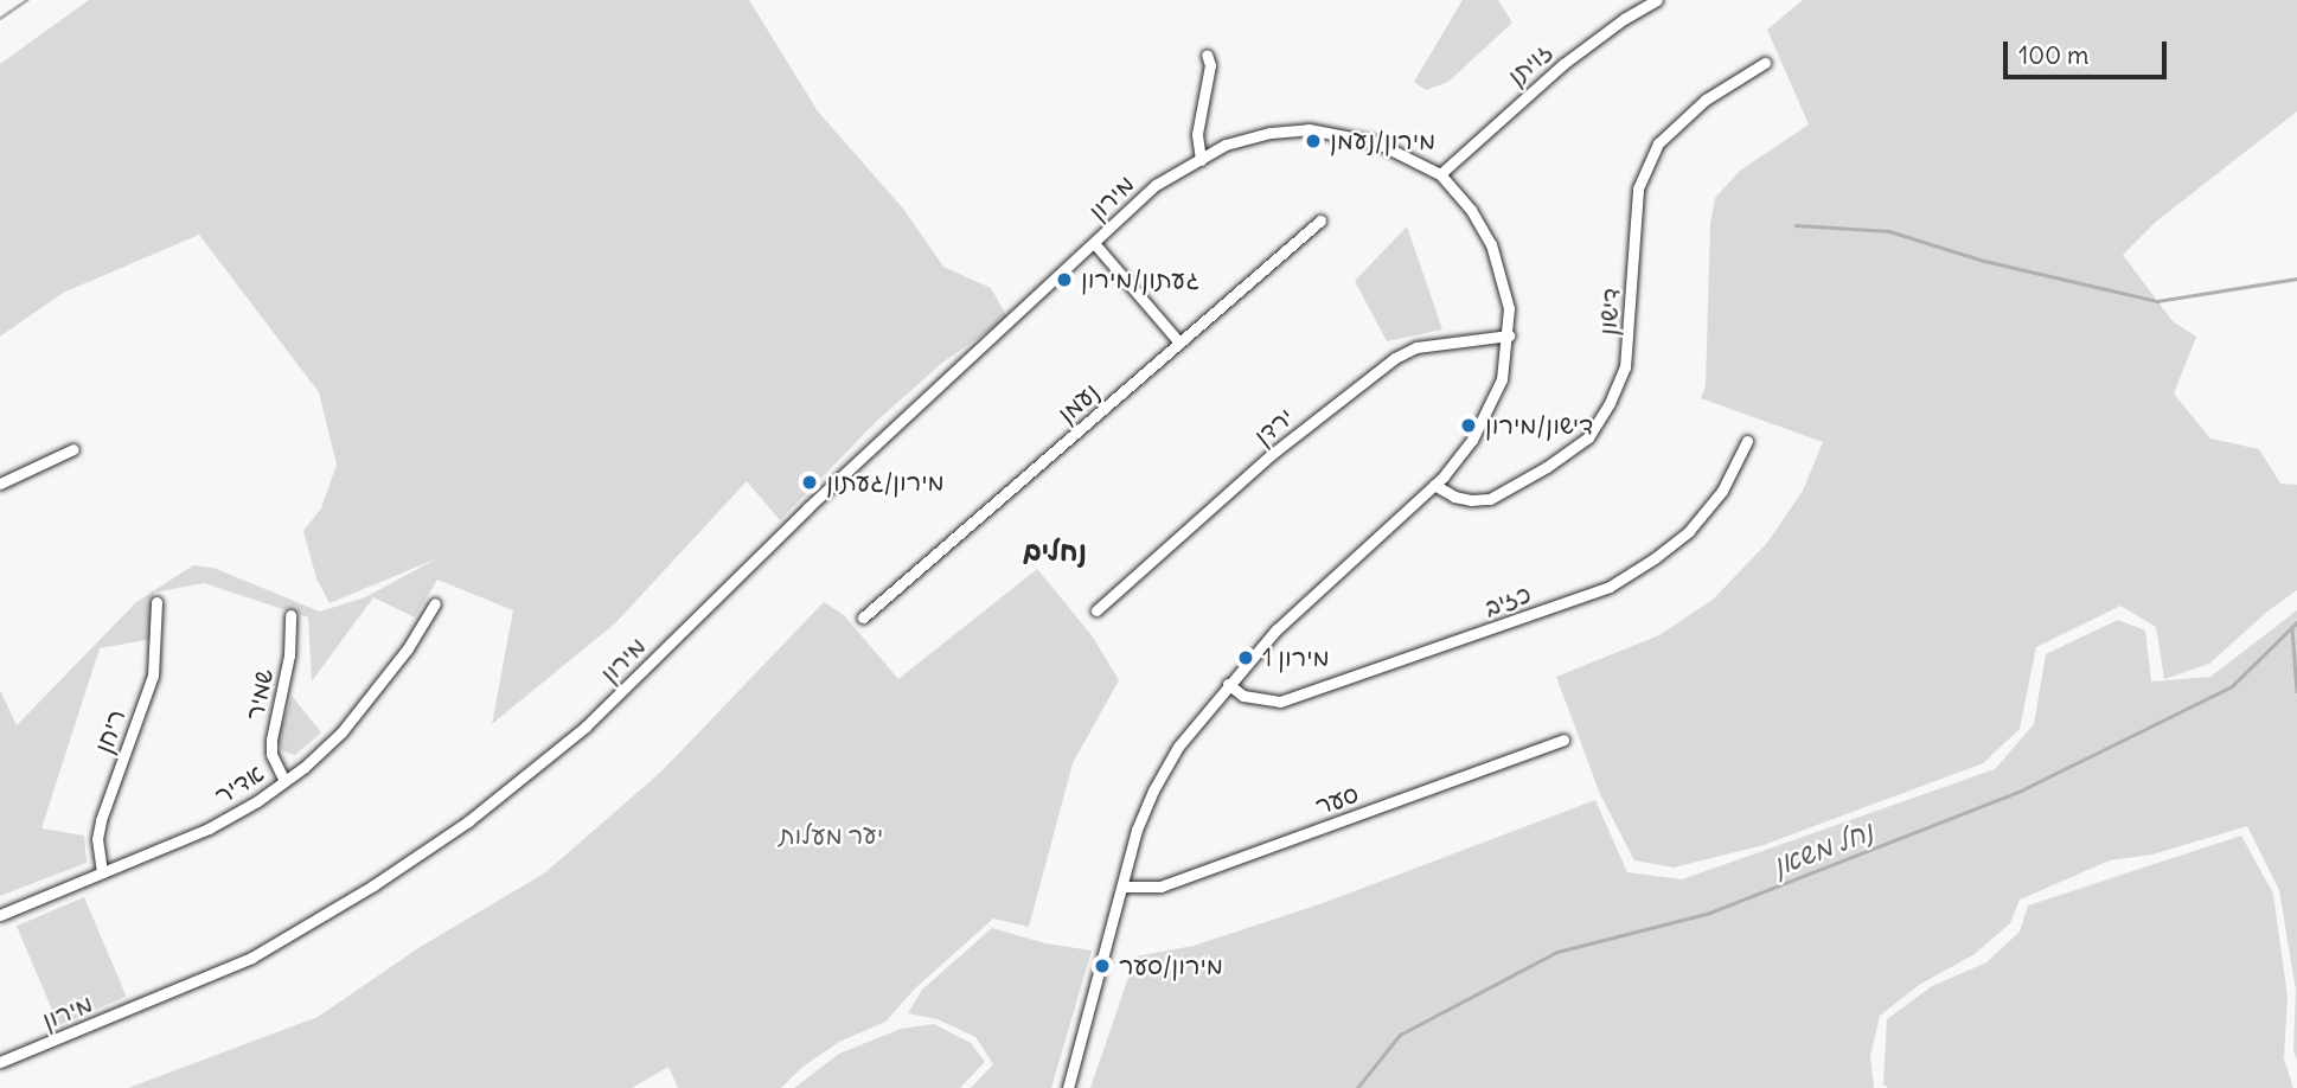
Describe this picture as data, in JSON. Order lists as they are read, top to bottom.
{
  "streets": {
    "street": [
      "זויתן",
      "מירון",
      "דישון",
      "נעמן",
      "ירדן",
      "כזיב",
      "שמיר",
      "ריחן",
      "אדיר",
      "סער"
    ]
  },
  "crossings": [
    ["זויתן", "מירון"],
    ["מירון", "דישון"],
    ["מירון", "ירדן"],
    ["מירון", "כזיב"],
    ["מירון", "סער"],
    ["שמיר", "אדיר"],
    ["ריחן", "אדיר"]
  ],
  "districts": ["נחלים"],
  "water": ["נחל משאן"],
  "parks": ["יער מעלות"],
  "places": [
    "מירון/נעמן",
    "געתון/מירון",
    "דישון/מירון",
    "מירון/געתון",
    "מירון 1",
    "מירון/סער"
  ],
  "scale_bar": "100 m"
}
